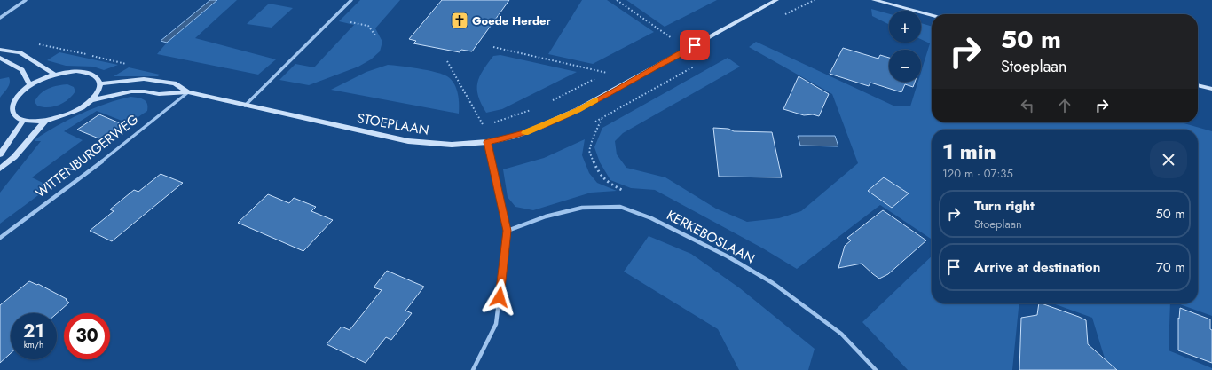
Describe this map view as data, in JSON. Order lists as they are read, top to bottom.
{
  "streets": {
    "street": ["STOEPLAAN", "WITTENBURGERWEG", "KERKEBOSLAAN"]
  },
  "crossings": [
    ["STOEPLAAN", "WITTENBURGERWEG"]
  ],
  "places": {
    "church": ["Goede Herder"]
  },
  "page": {
    "map_buttons": ["+", "−"],
    "turn": ["50 m", "Stoeplaan"],
    "heading": ["1 min", "120 m · 07:35"],
    "list": [
      {
        "name": "Turn right",
        "note": "Stoeplaan",
        "value": "50 m"
      },
      {
        "name": "Arrive at destination",
        "value": "70 m"
      }
    ],
    "speed": "21 km/h",
    "limit": "30"
  }
}
